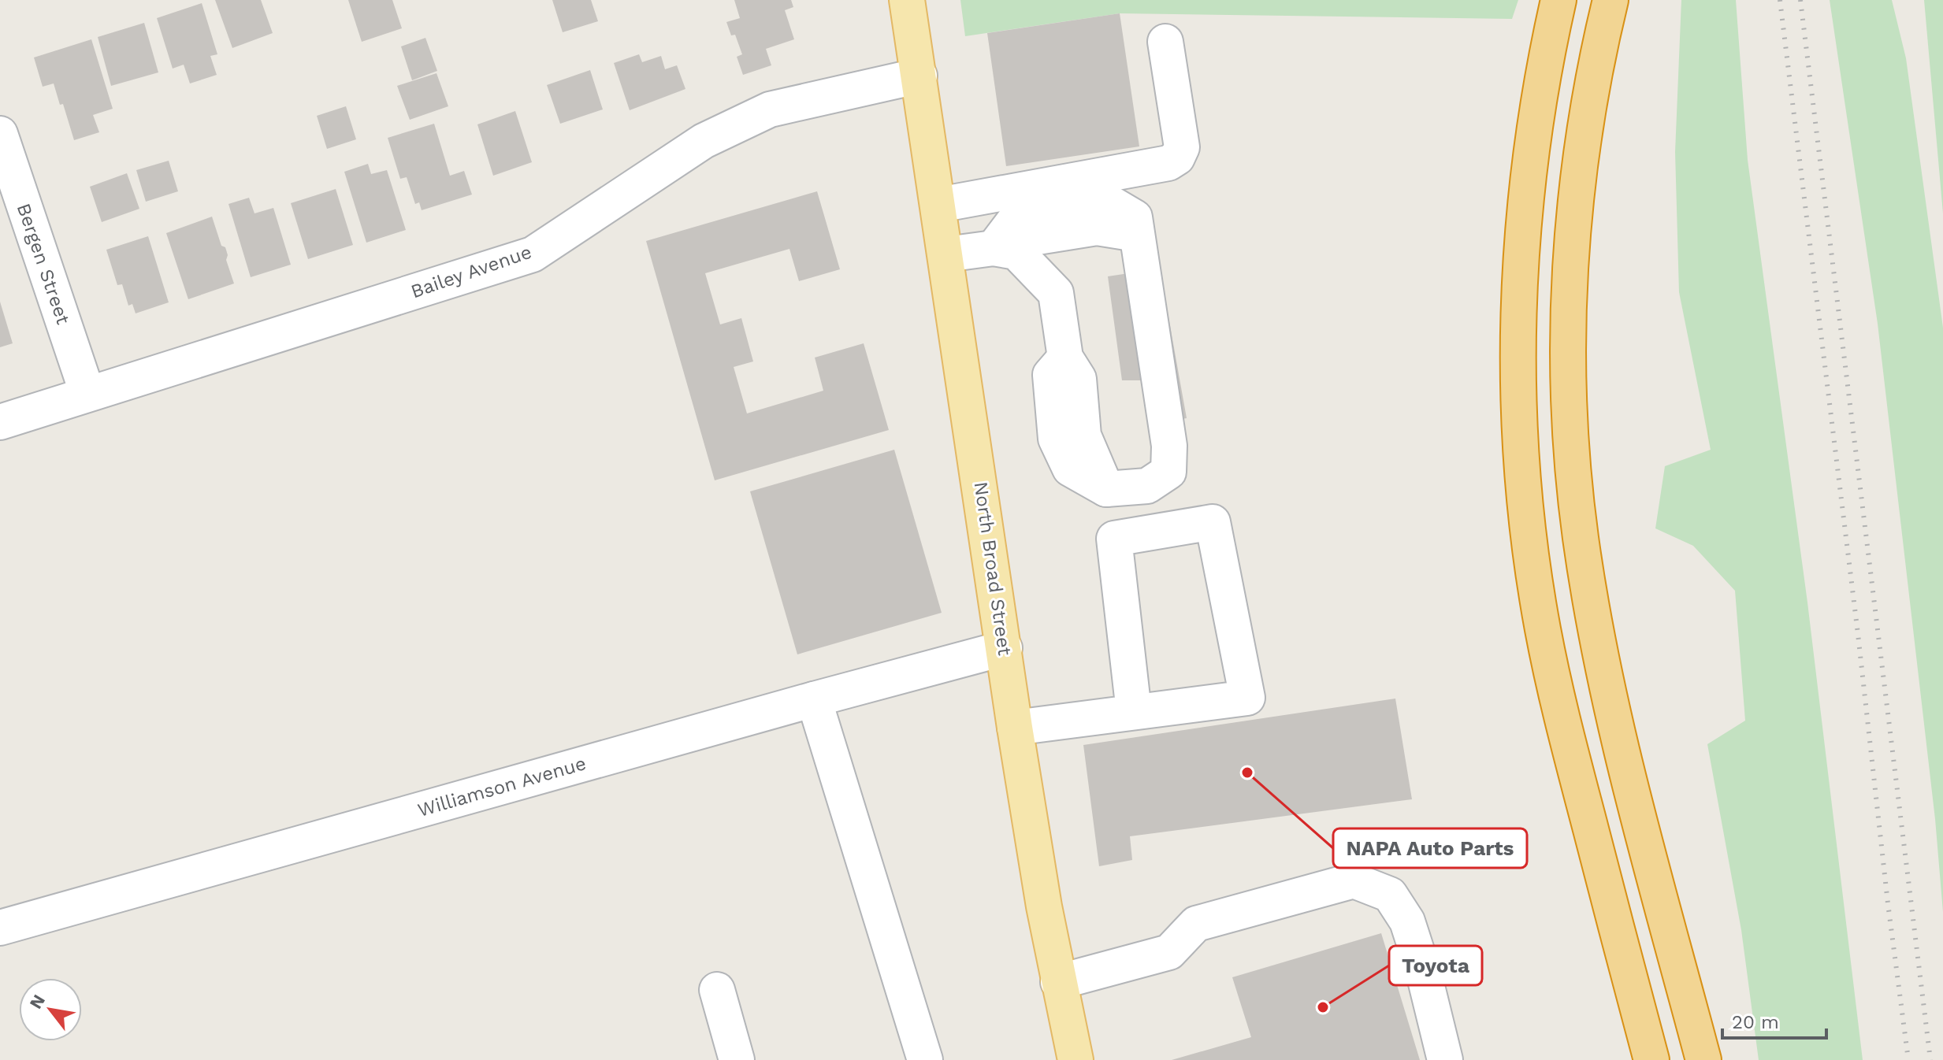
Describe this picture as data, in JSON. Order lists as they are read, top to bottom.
{
  "streets": {
    "main road": ["North Broad Street"],
    "street": ["Bergen Street", "Bailey Avenue", "Williamson Avenue"]
  },
  "crossings": [
    ["Bergen Street", "Bailey Avenue"],
    ["Bailey Avenue", "North Broad Street"],
    ["North Broad Street", "Williamson Avenue"]
  ],
  "places": ["NAPA Auto Parts", "Toyota"],
  "scale_bar": "20 m",
  "north": "top left"
}
